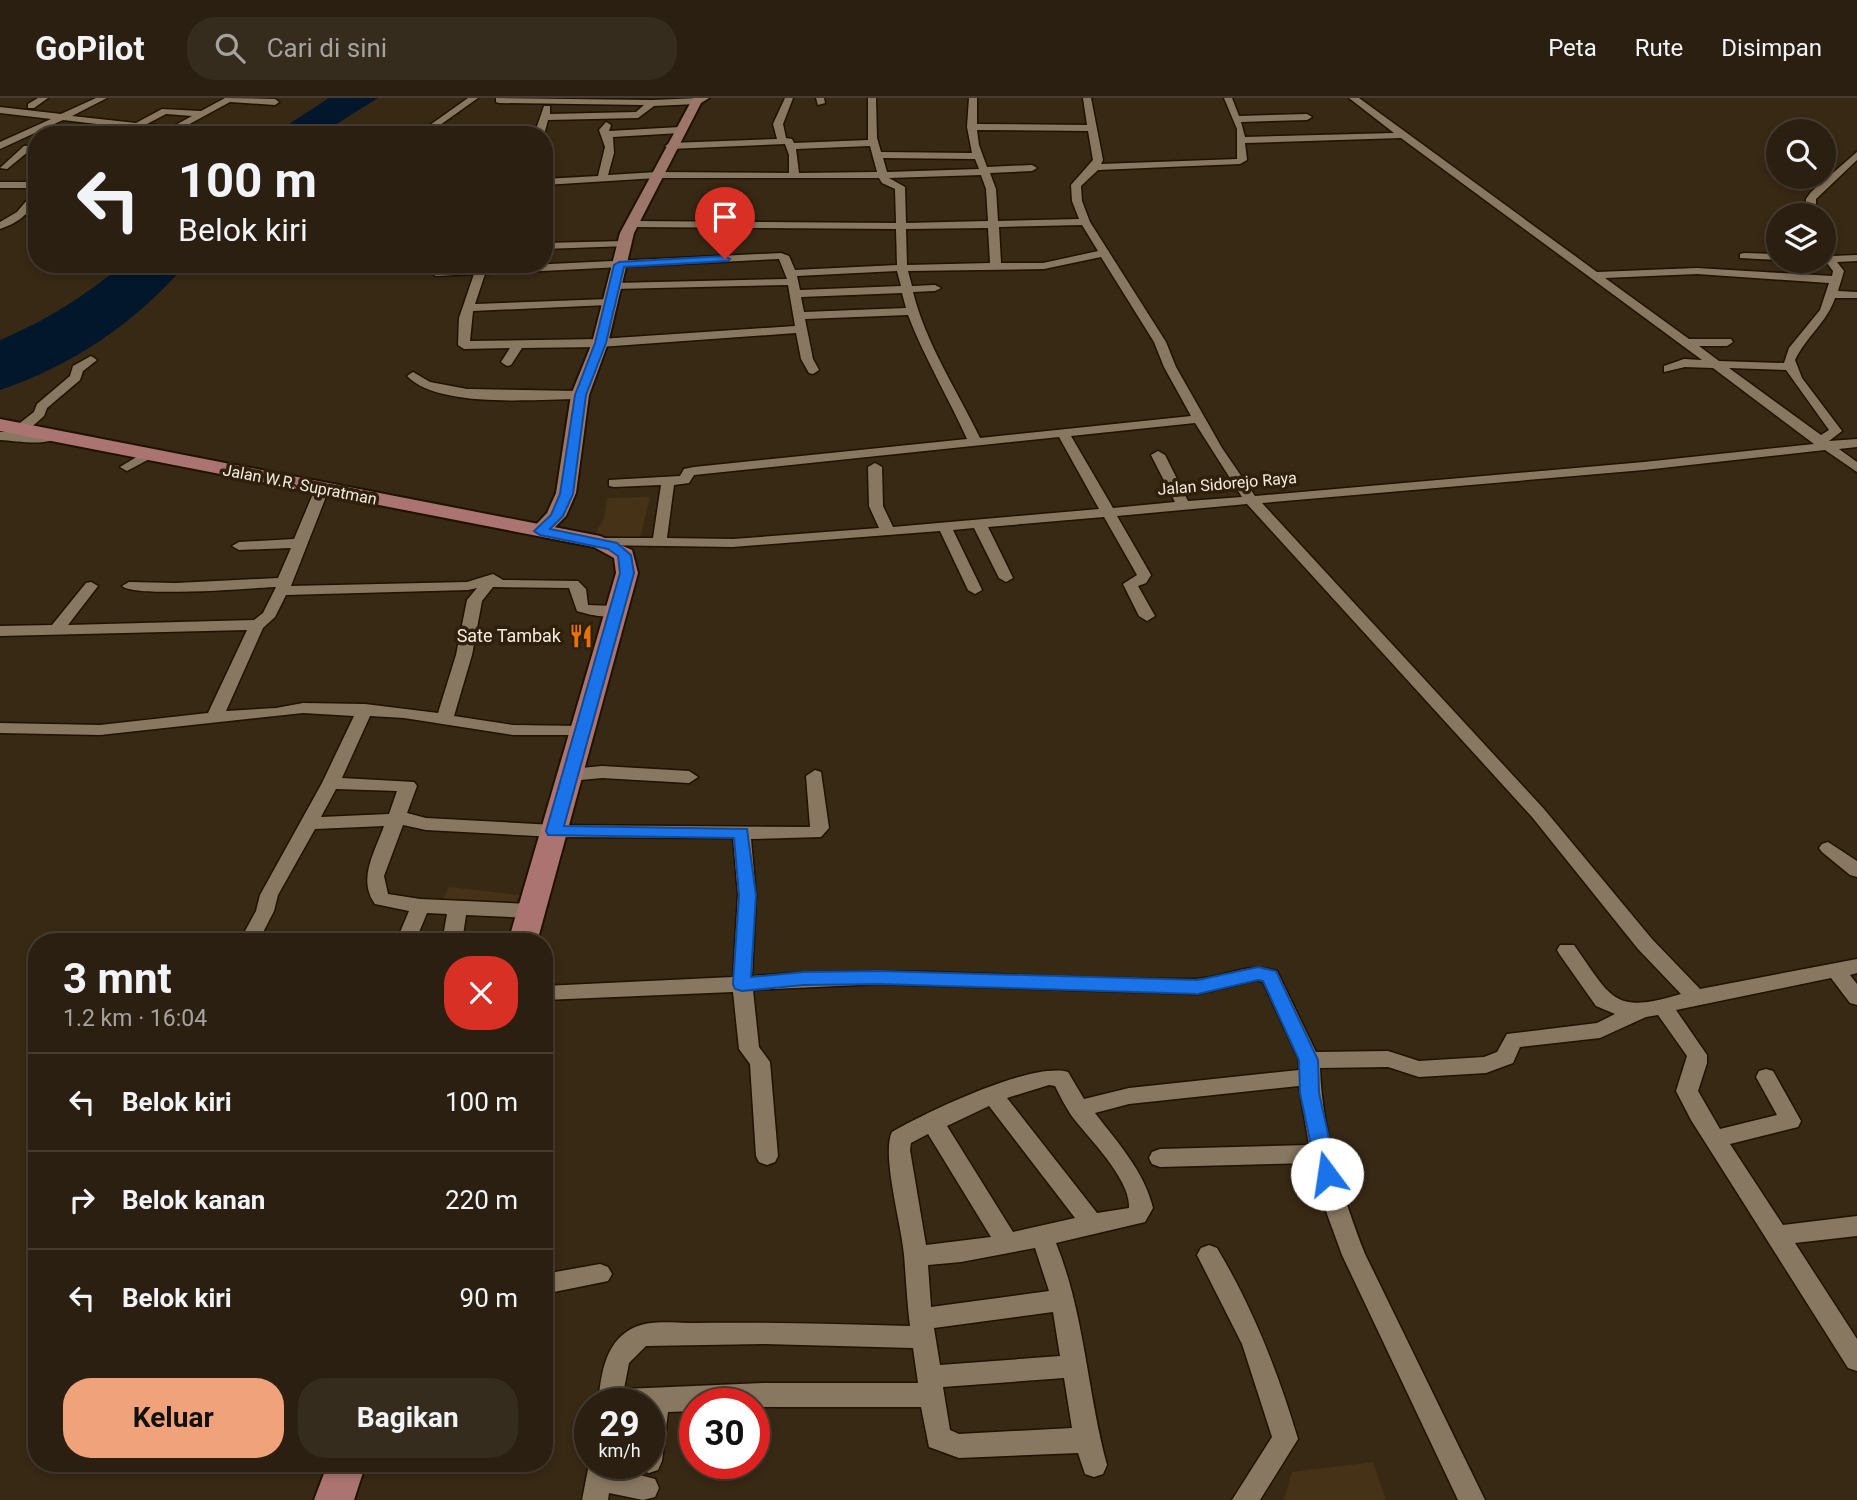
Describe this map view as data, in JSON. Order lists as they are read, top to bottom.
{
  "streets": {
    "main road": ["Jalan W.R. Supratman"],
    "street": ["Jalan Sidorejo Raya"]
  },
  "crossings": [
    ["Jalan Sidorejo Raya", "Jalan W.R. Supratman"]
  ],
  "places": {
    "restaurant": ["Sate Tambak"]
  },
  "page": {
    "header": "GoPilot",
    "search": "Cari di sini",
    "nav": ["Peta", "Rute", "Disimpan"],
    "turn": ["100 m", "Belok kiri"],
    "heading": ["3 mnt", "1.2 km · 16:04"],
    "list": [
      {
        "name": "Belok kiri",
        "value": "100 m"
      },
      {
        "name": "Belok kanan",
        "value": "220 m"
      },
      {
        "name": "Belok kiri",
        "value": "90 m"
      }
    ],
    "buttons": ["Keluar", "Bagikan"],
    "speed": "29 km/h",
    "limit": "30"
  }
}
